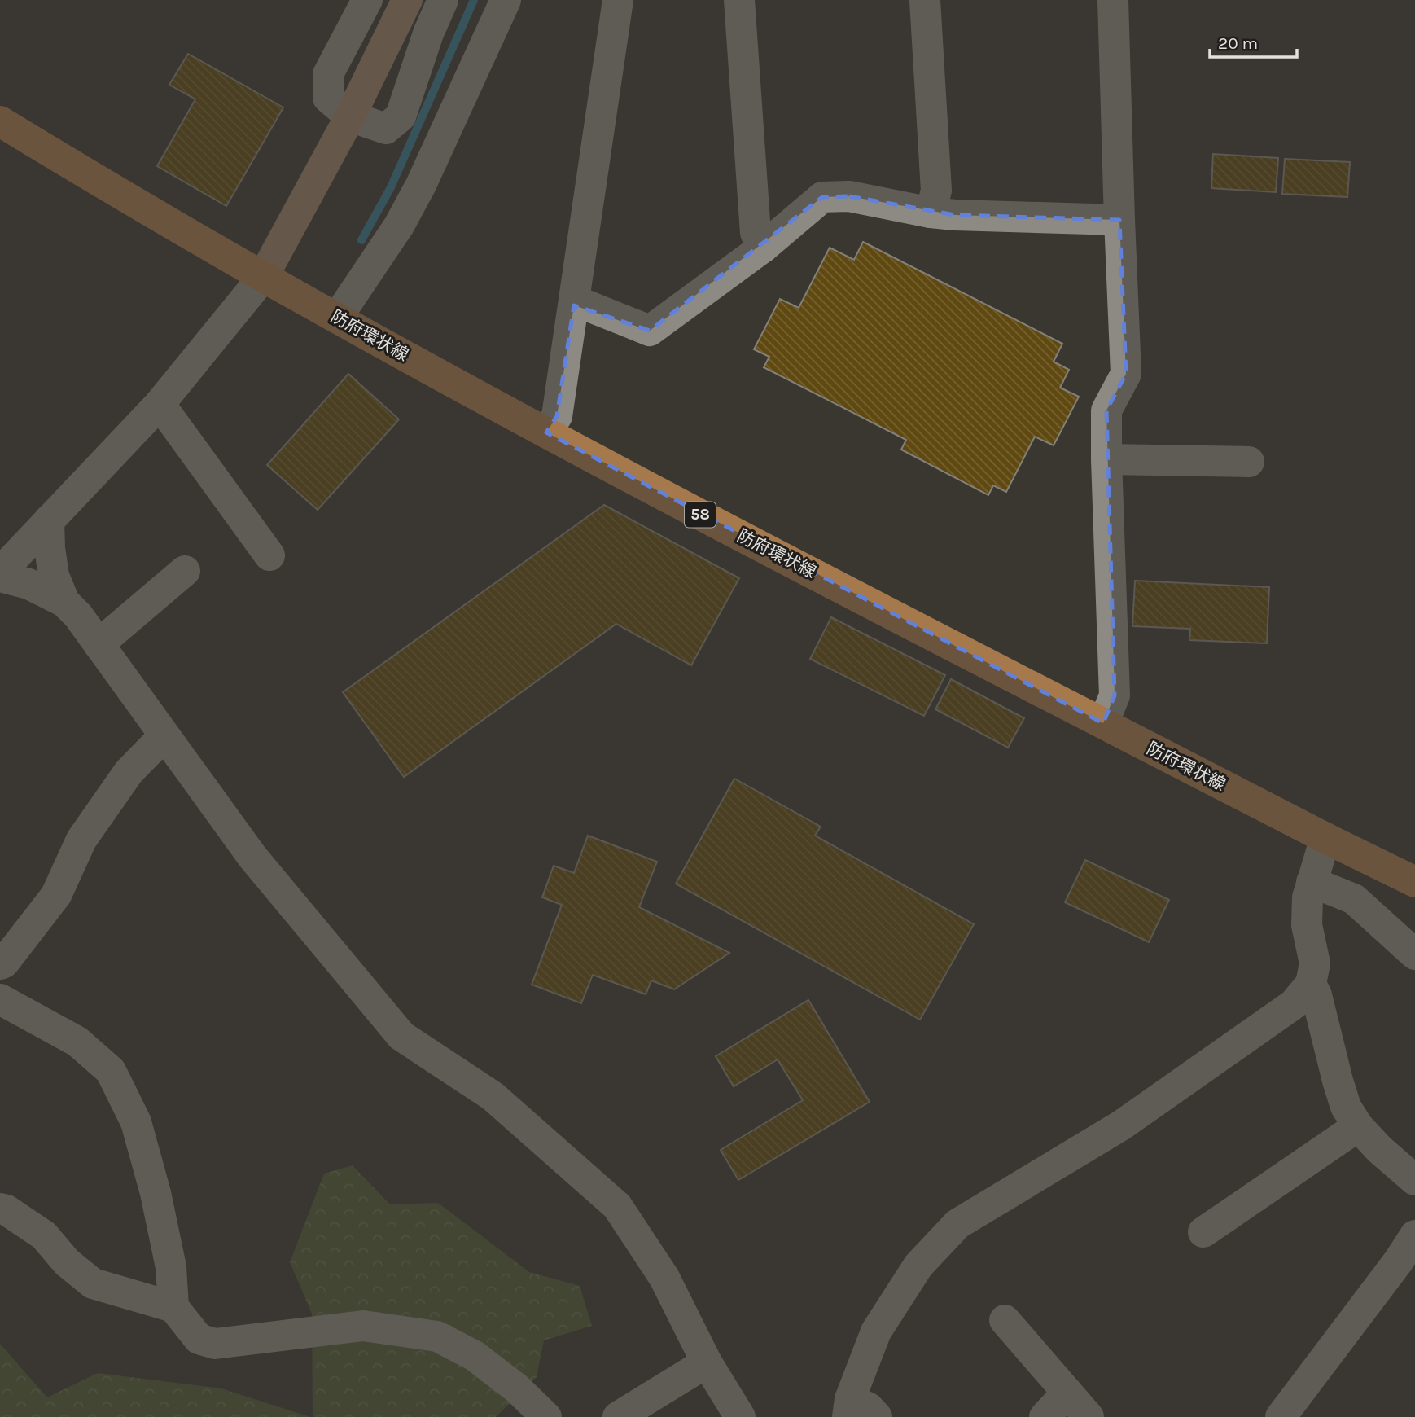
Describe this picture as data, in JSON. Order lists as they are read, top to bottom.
{
  "streets": {
    "main road": ["防府環状線", "58"]
  },
  "scale_bar": "20 m"
}
